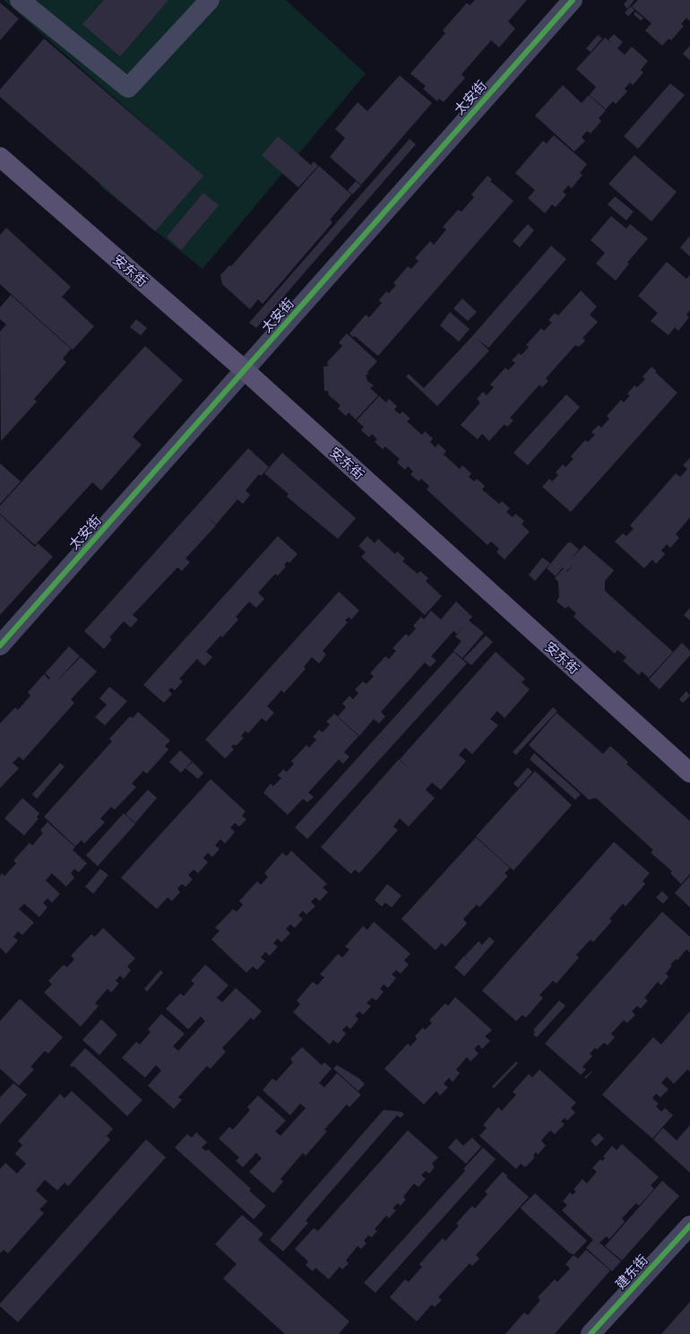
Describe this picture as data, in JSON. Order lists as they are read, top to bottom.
{
  "streets": {
    "main road": ["安东街"],
    "street": ["太安街", "建东街"]
  },
  "crossings": [
    ["太安街", "安东街"]
  ]
}
